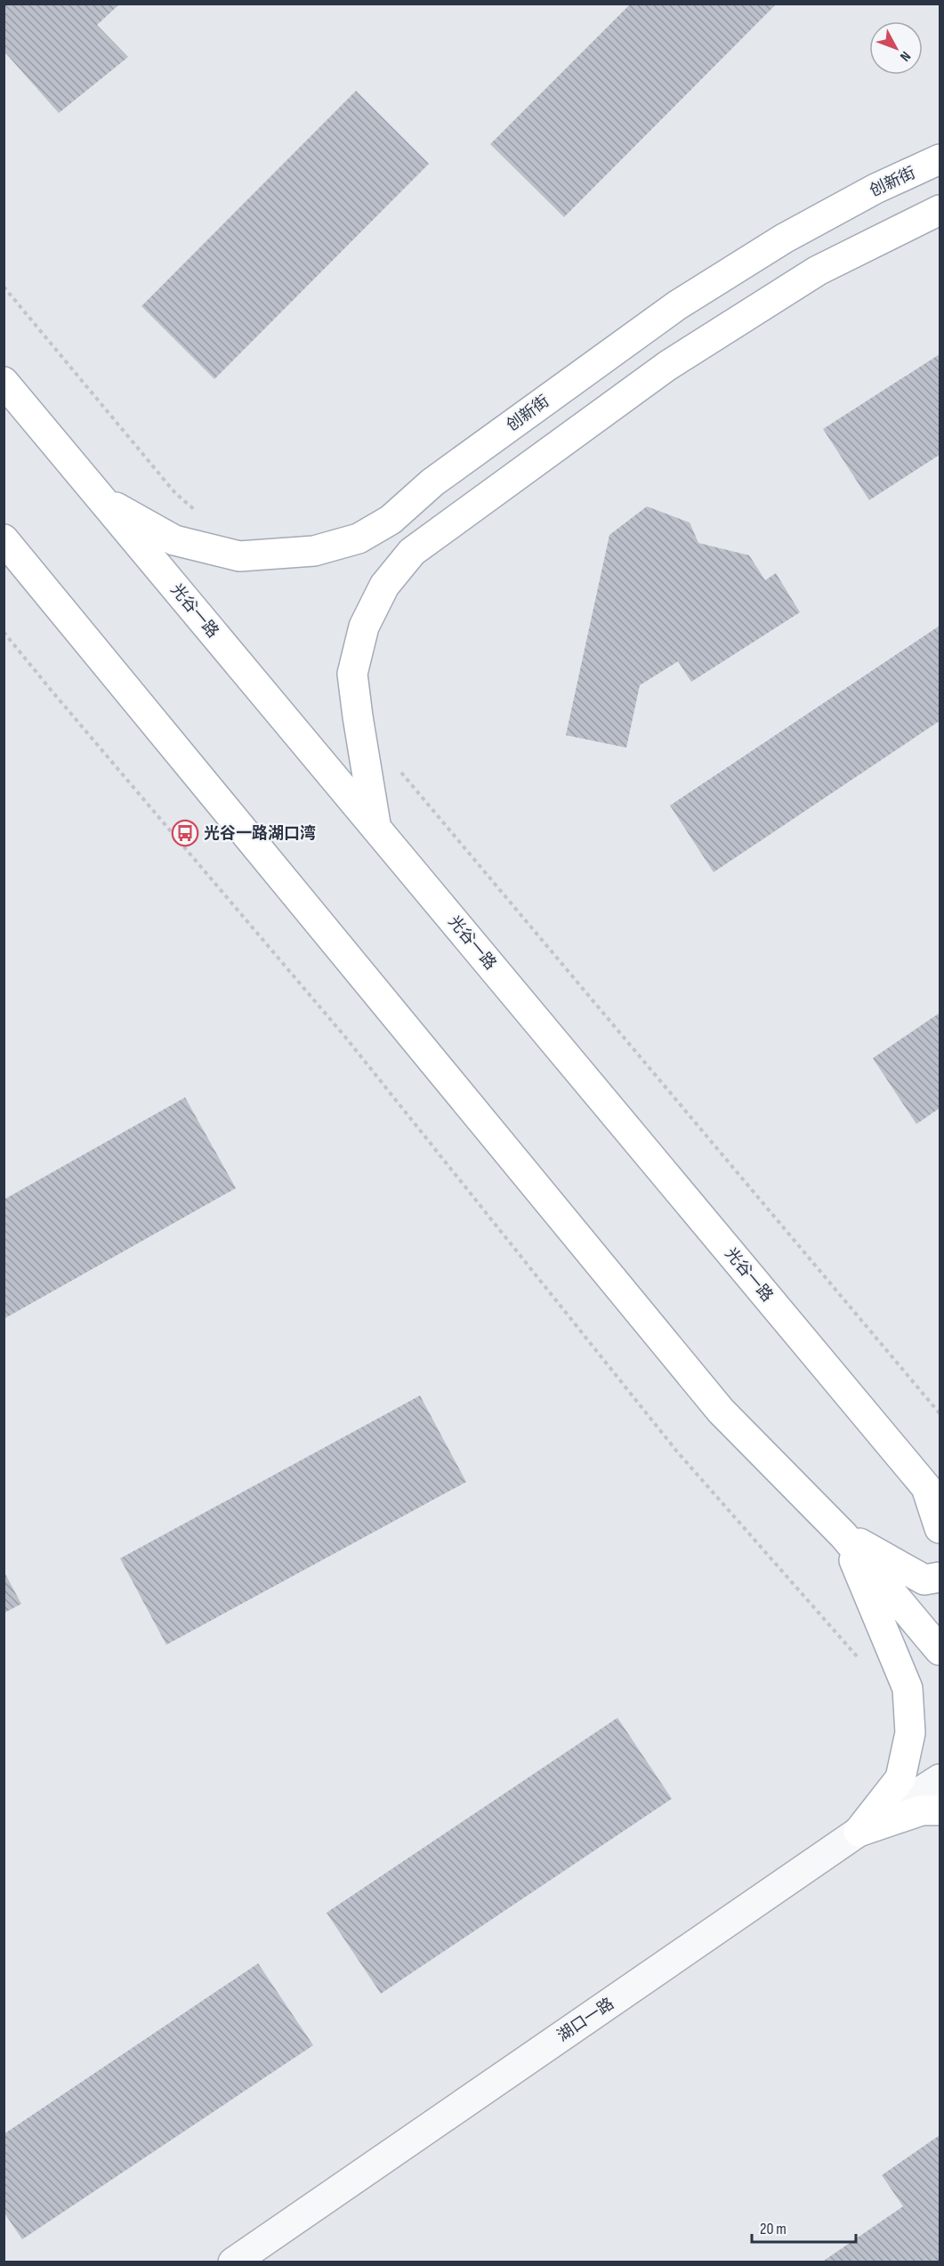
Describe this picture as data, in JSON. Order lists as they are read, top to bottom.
{
  "streets": {
    "main road": ["创新街", "光谷一路"],
    "street": ["湖口一路"]
  },
  "crossings": [
    ["创新街", "光谷一路"]
  ],
  "places": {
    "bus stop": ["光谷一路湖口湾"]
  },
  "scale_bar": "20 m",
  "north": "bottom right"
}
